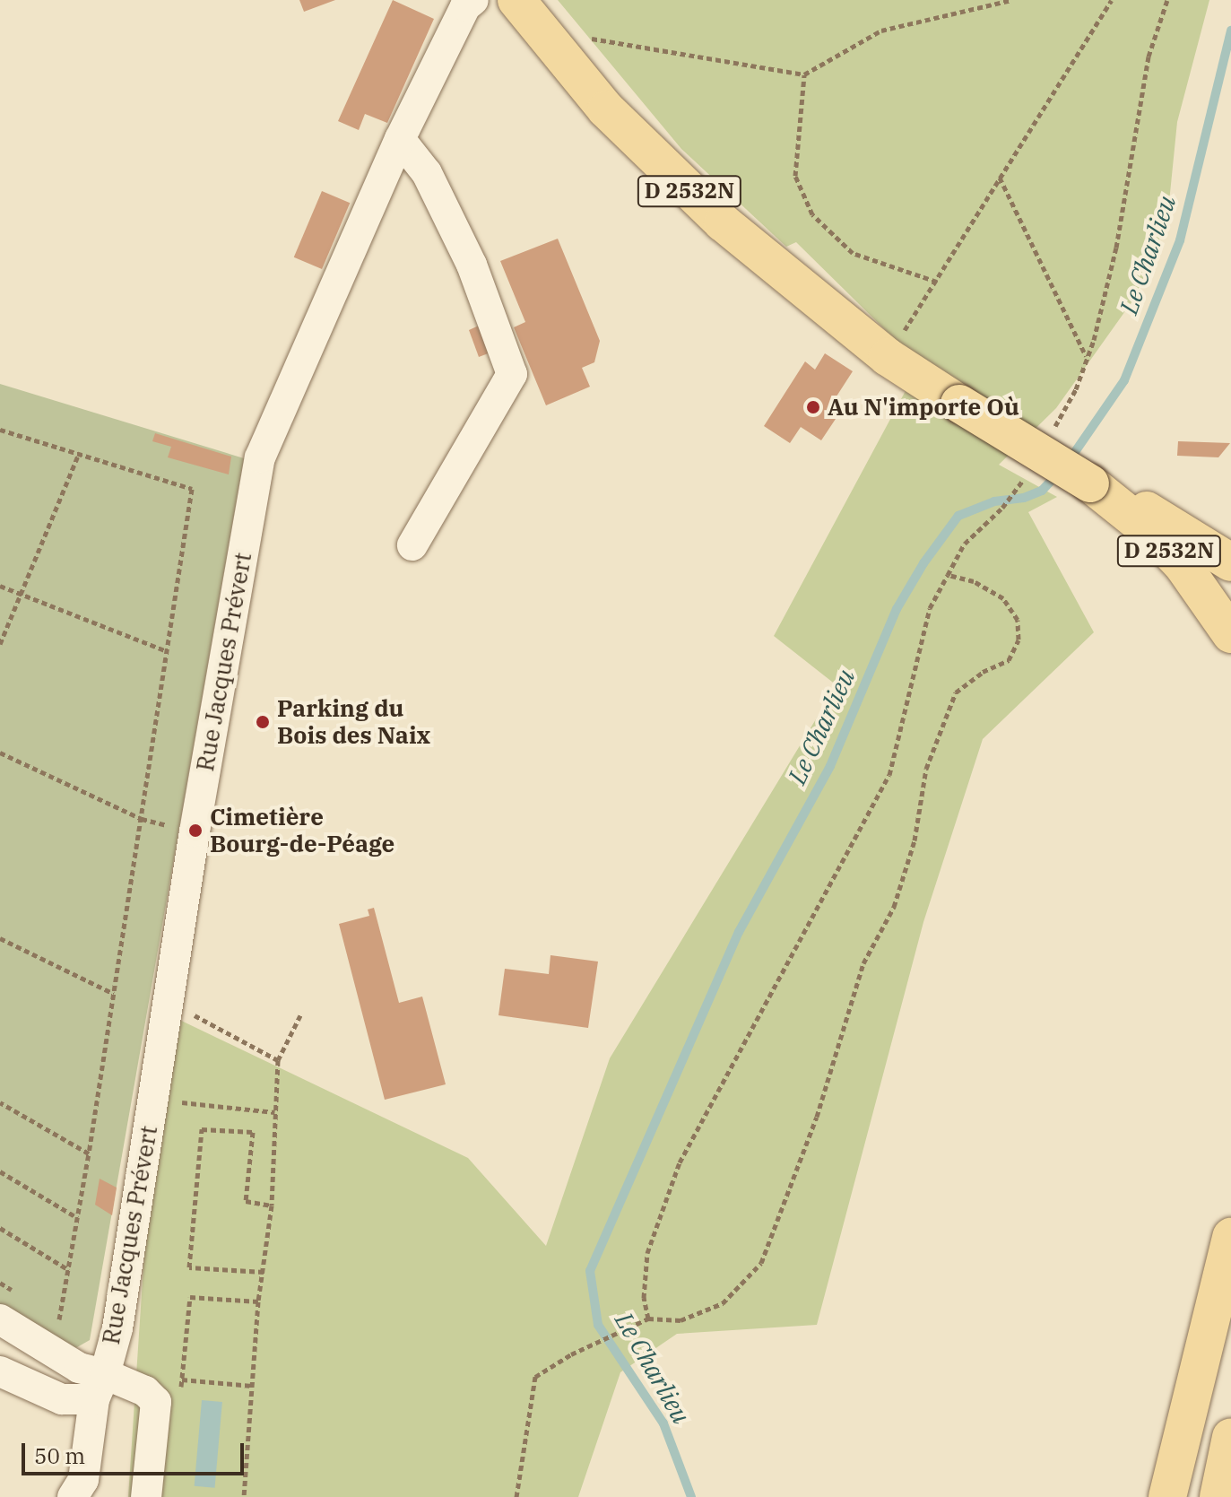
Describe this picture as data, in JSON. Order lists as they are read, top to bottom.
{
  "streets": {
    "main road": ["D 2532N"],
    "street": ["Rue Jacques Prévert"]
  },
  "water": ["Le Charlieu"],
  "places": ["Au N'importe Où", "Parking du Bois des Naix", "Cimetière Bourg-de-Péage"],
  "scale_bar": "50 m"
}
